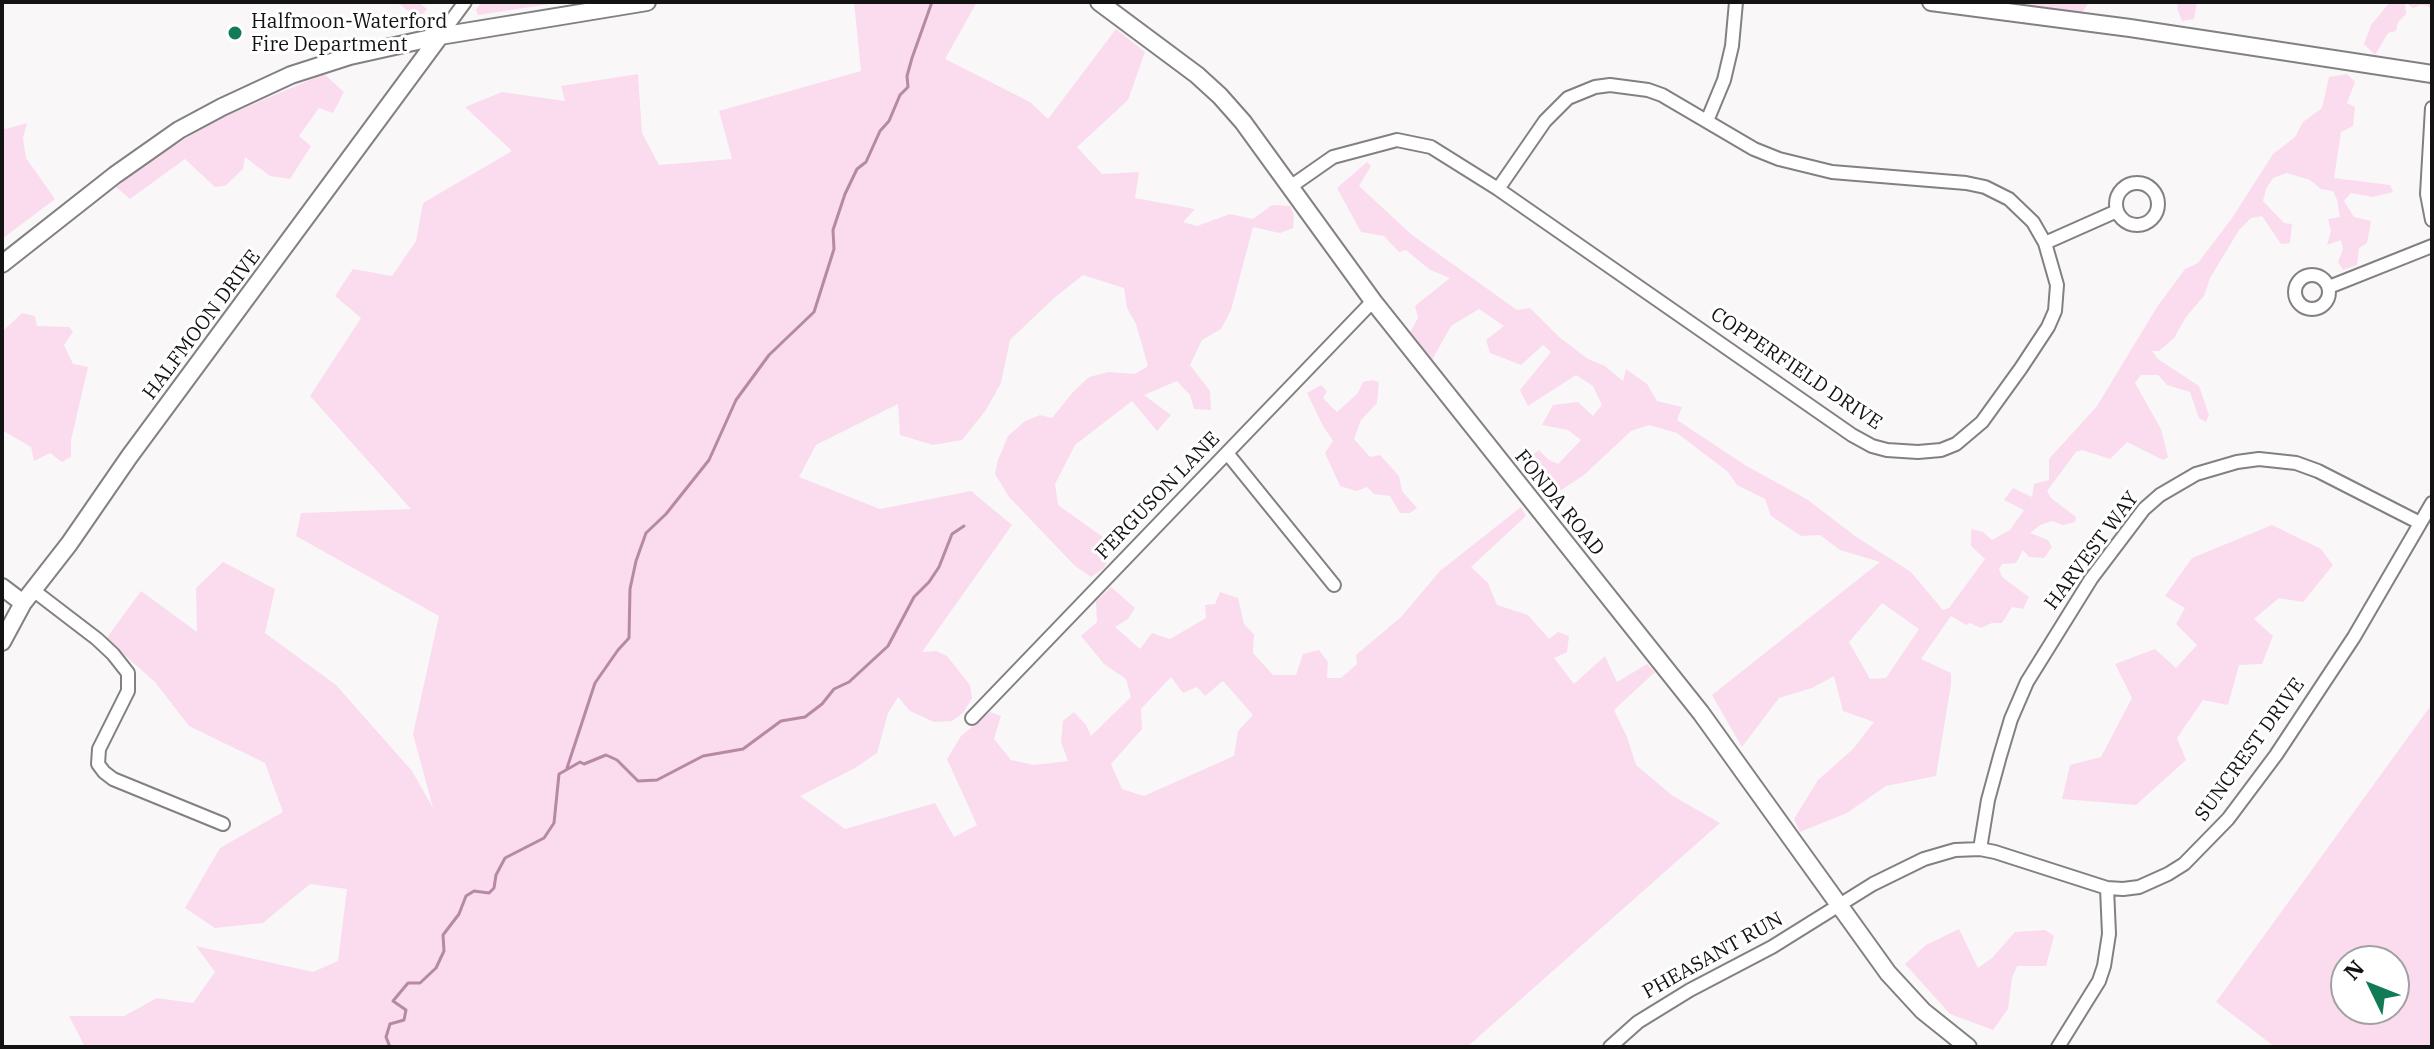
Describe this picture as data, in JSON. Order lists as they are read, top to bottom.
{
  "streets": {
    "street": [
      "HALFMOON DRIVE",
      "COPPERFIELD DRIVE",
      "FERGUSON LANE",
      "FONDA ROAD",
      "HARVEST WAY",
      "SUNCREST DRIVE",
      "PHEASANT RUN"
    ]
  },
  "crossings": [
    ["COPPERFIELD DRIVE", "FONDA ROAD"],
    ["FERGUSON LANE", "FONDA ROAD"],
    ["FONDA ROAD", "SUNCREST DRIVE"],
    ["FONDA ROAD", "PHEASANT RUN"],
    ["HARVEST WAY", "SUNCREST DRIVE"],
    ["SUNCREST DRIVE", "PHEASANT RUN"]
  ],
  "places": ["Halfmoon-Waterford Fire Department"],
  "north": "top left"
}
